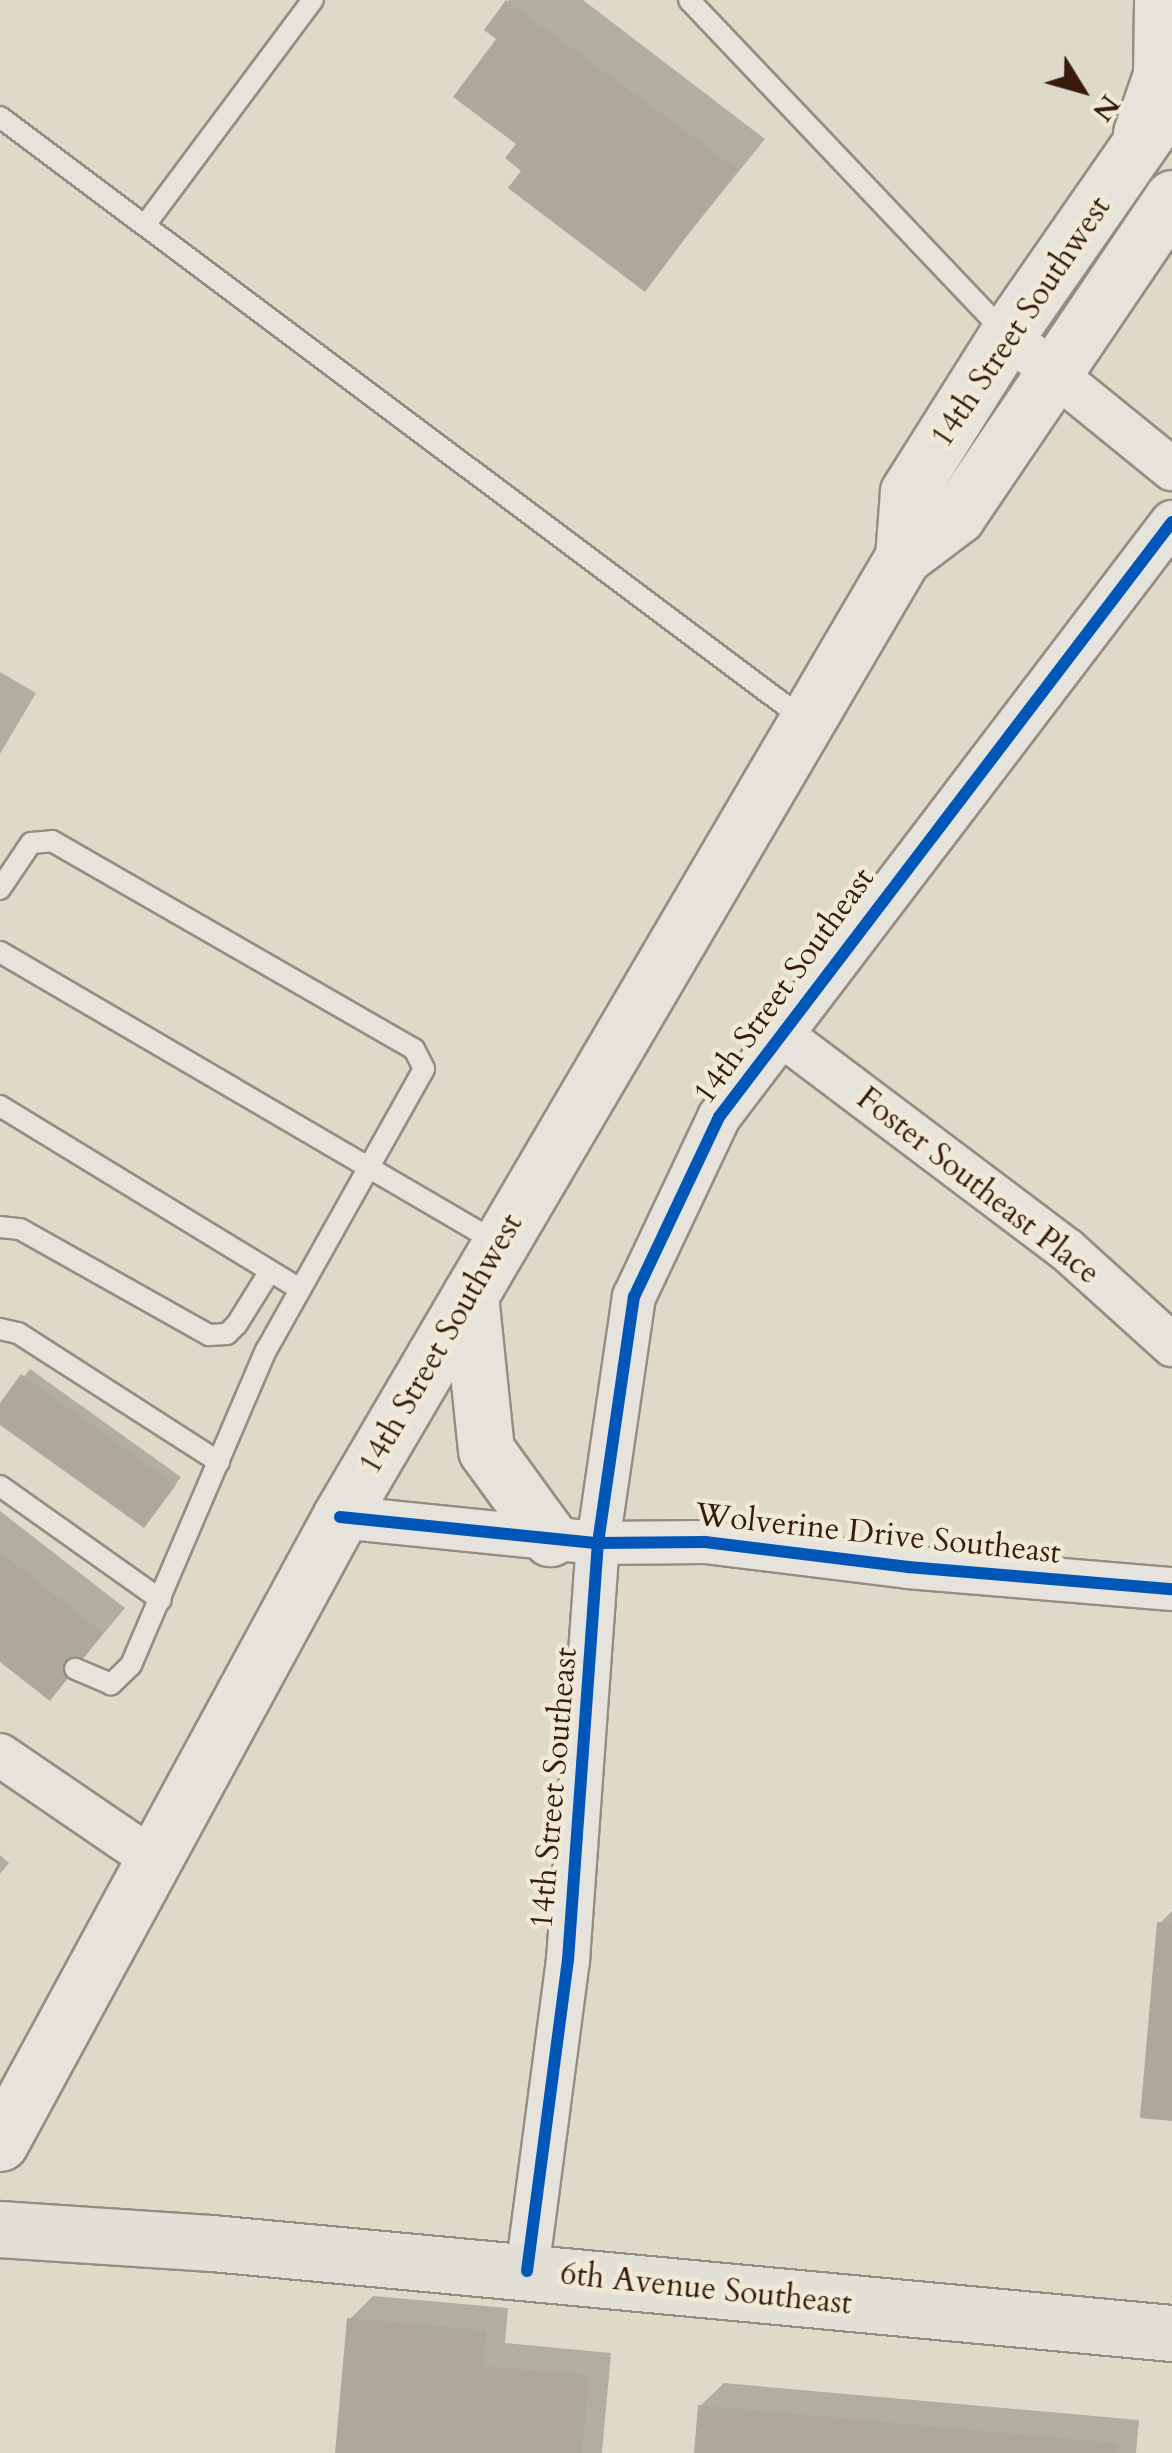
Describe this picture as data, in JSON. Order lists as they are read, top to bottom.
{
  "streets": {
    "main road": ["14th Street Southwest", "6th Avenue Southeast"],
    "street": ["14th Street Southeast", "Foster Southeast Place", "Wolverine Drive Southeast"]
  },
  "crossings": [
    ["14th Street Southwest", "Wolverine Drive Southeast"],
    ["14th Street Southeast", "Foster Southeast Place"],
    ["14th Street Southeast", "Wolverine Drive Southeast"],
    ["14th Street Southeast", "6th Avenue Southeast"]
  ],
  "north": "bottom right"
}
